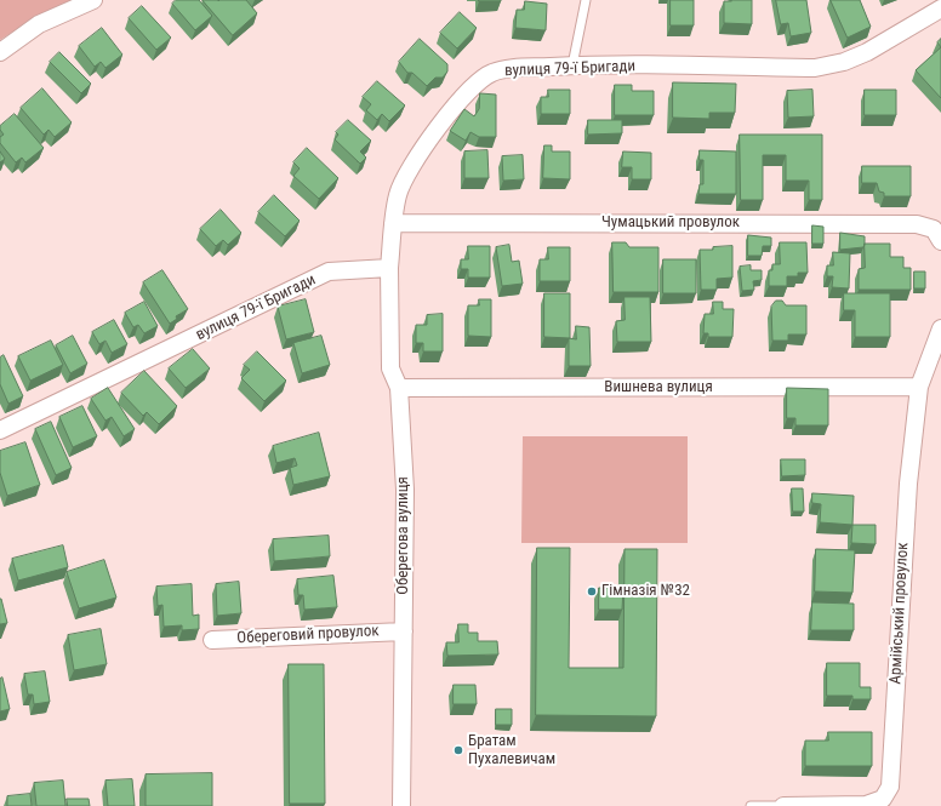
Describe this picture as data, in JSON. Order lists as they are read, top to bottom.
{
  "streets": {
    "street": [
      "вулиця 79-ї Бригади",
      "Чумацький провулок",
      "Вишнева вулиця",
      "Оберегова вулиця",
      "Армійський провулок",
      "Обереговий провулок"
    ]
  },
  "crossings": [
    ["вулиця 79-ї Бригади", "Чумацький провулок"],
    ["вулиця 79-ї Бригади", "Оберегова вулиця"],
    ["Вишнева вулиця", "Оберегова вулиця"],
    ["Вишнева вулиця", "Армійський провулок"],
    ["Оберегова вулиця", "Обереговий провулок"]
  ],
  "places": ["Гімназія №32", "Братам Пухалевичам"]
}
